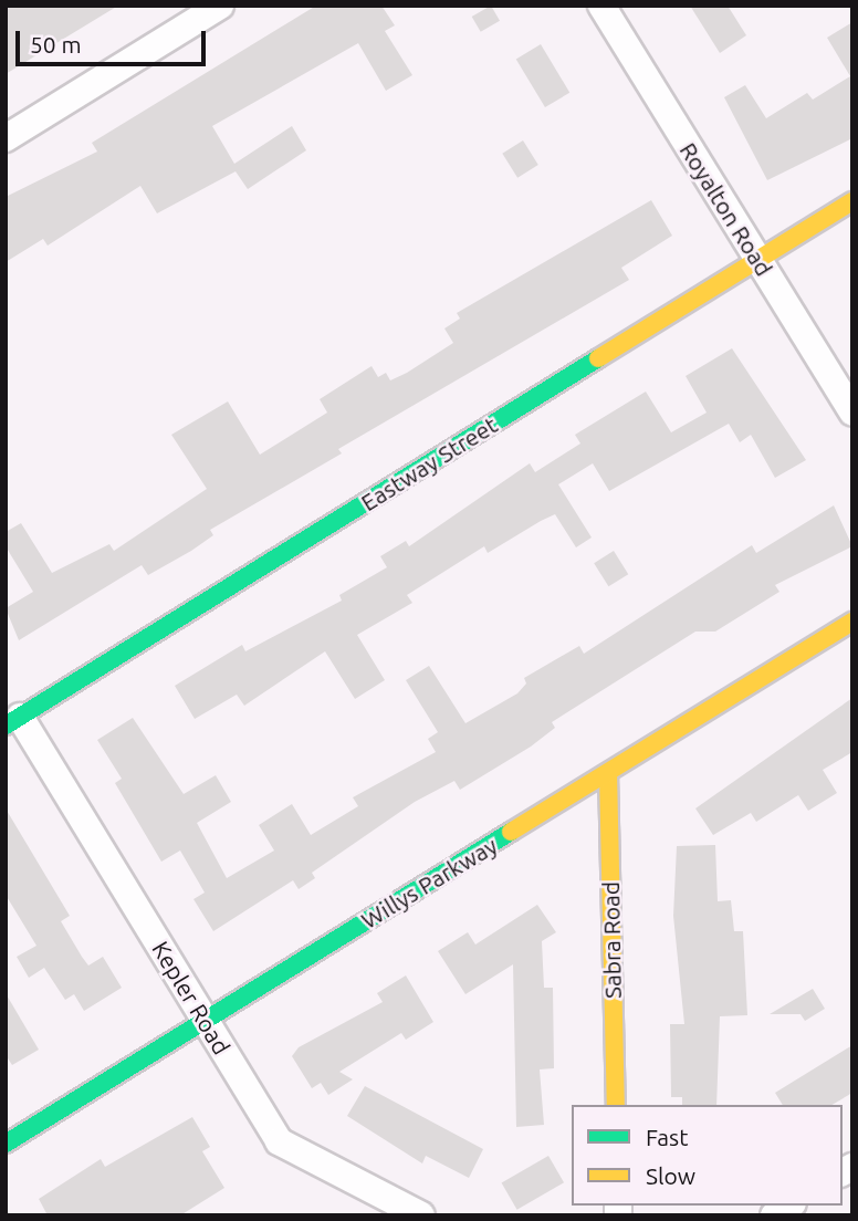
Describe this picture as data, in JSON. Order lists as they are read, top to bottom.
{
  "streets": {
    "street": [
      "Royalton Road",
      "Eastway Street",
      "Willys Parkway",
      "Sabra Road",
      "Kepler Road"
    ]
  },
  "crossings": [
    ["Royalton Road", "Eastway Street"],
    ["Eastway Street", "Kepler Road"],
    ["Willys Parkway", "Sabra Road"],
    ["Willys Parkway", "Kepler Road"]
  ],
  "legend": ["Fast", "Slow"],
  "scale_bar": "50 m"
}
